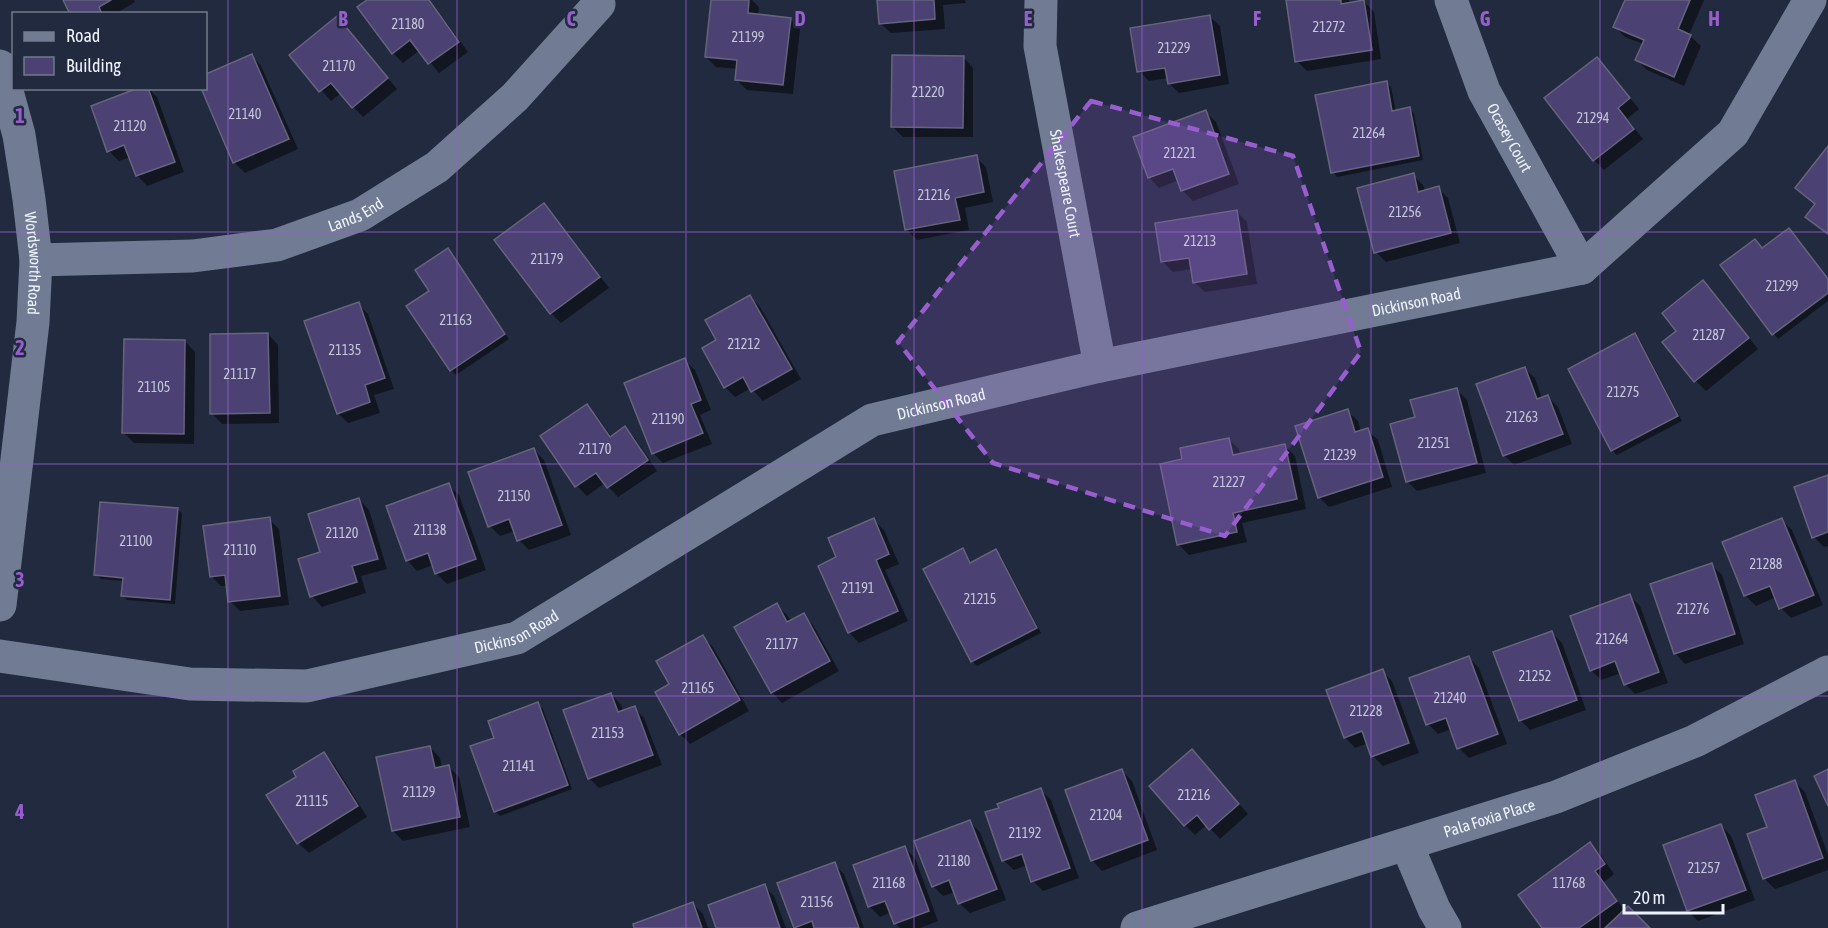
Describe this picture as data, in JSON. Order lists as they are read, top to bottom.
{
  "streets": {
    "street": [
      "Ocasey Court",
      "Shakespeare Court",
      "Lands End",
      "Wordsworth Road",
      "Dickinson Road",
      "Pala Foxia Place"
    ]
  },
  "crossings": [
    ["Ocasey Court", "Dickinson Road"],
    ["Shakespeare Court", "Dickinson Road"],
    ["Lands End", "Wordsworth Road"]
  ],
  "house_numbers": [
    "21180",
    "21272",
    "21199",
    "21229",
    "21170",
    "21220",
    "21140",
    "21294",
    "21120",
    "21264",
    "21221",
    "21216",
    "21256",
    "21213",
    "21179",
    "21299",
    "21163",
    "21287",
    "21212",
    "21135",
    "21117",
    "21105",
    "21275",
    "21263",
    "21190",
    "21251",
    "21170",
    "21239",
    "21227",
    "21150",
    "21138",
    "21120",
    "21100",
    "21110",
    "21288",
    "21191",
    "21215",
    "21276",
    "21264",
    "21177",
    "21252",
    "21165",
    "21240",
    "21228",
    "21153",
    "21141",
    "21129",
    "21216",
    "21115",
    "21204",
    "21192",
    "21180",
    "21257",
    "21168",
    "11768",
    "21156"
  ],
  "legend": ["Road", "Building"],
  "scale_bar": "20 m",
  "grid": {
    "columns": [
      "B",
      "C",
      "D",
      "E",
      "F",
      "G",
      "H"
    ],
    "rows": [
      "1",
      "2",
      "3",
      "4"
    ]
  }
}
